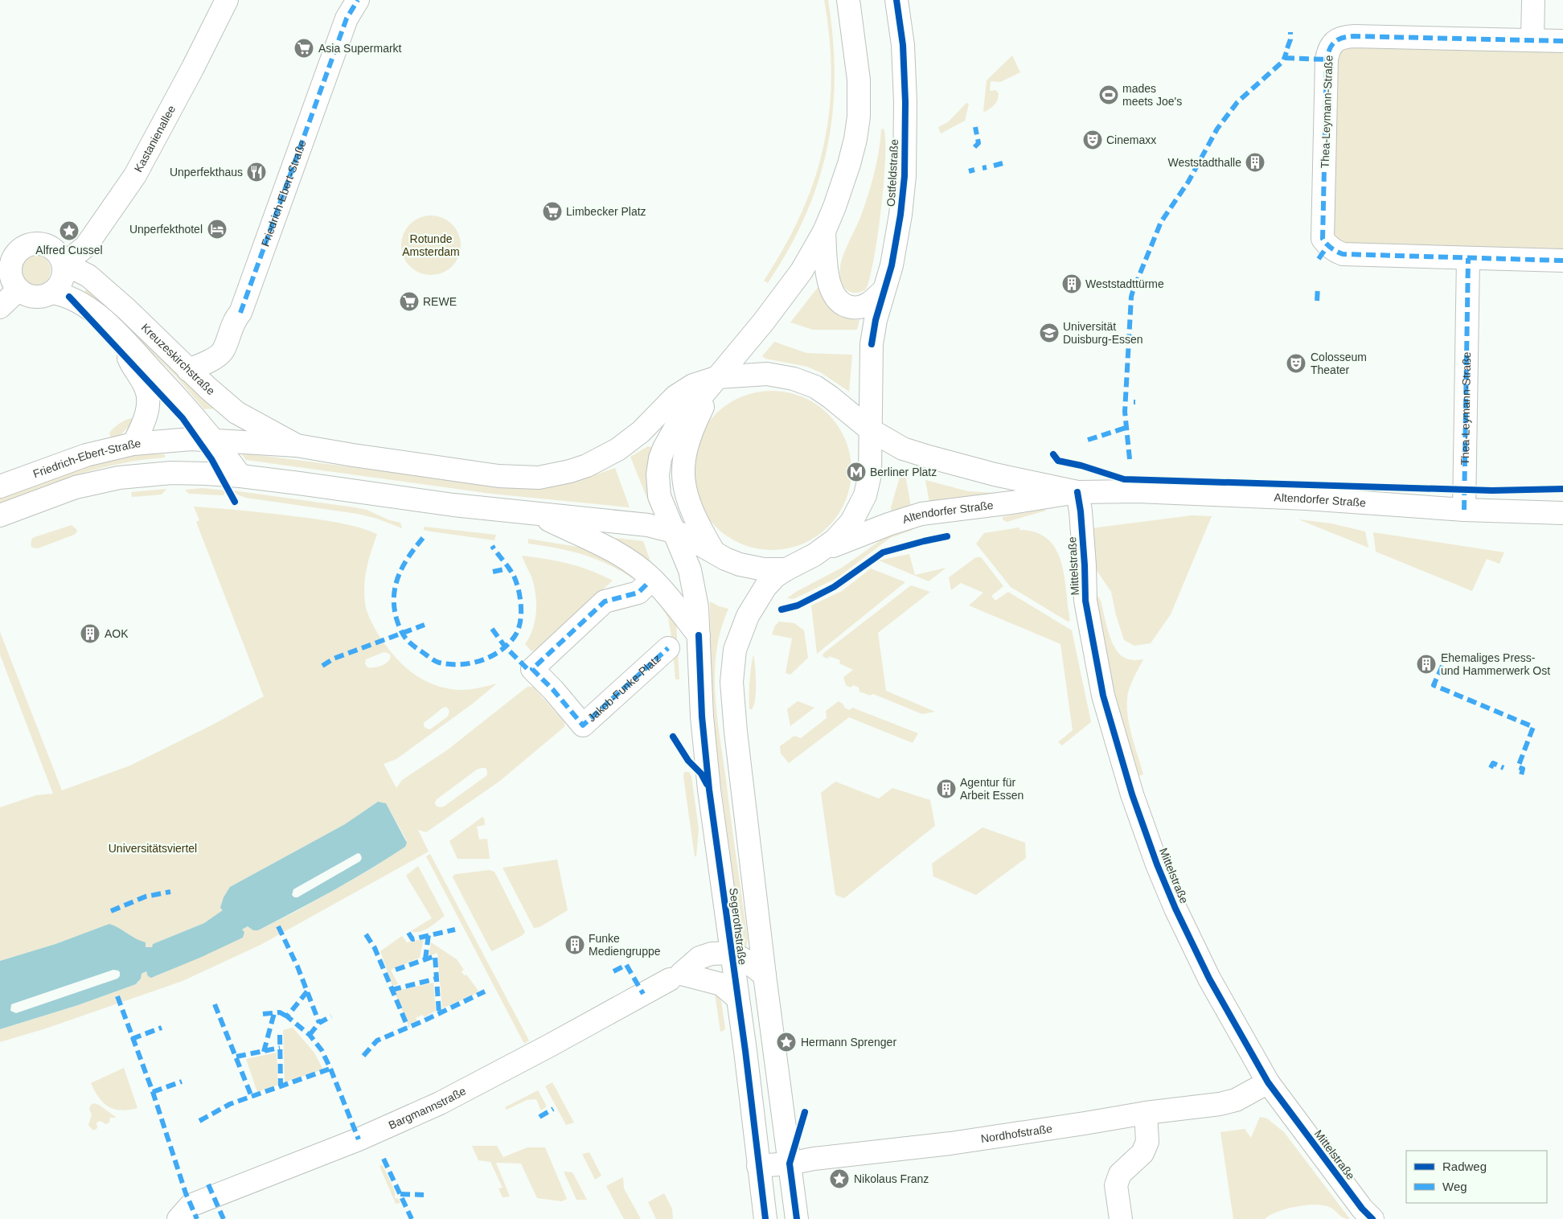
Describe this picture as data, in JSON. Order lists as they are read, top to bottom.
{
  "streets": {
    "main road": [
      "Thea-Leymann-Straße",
      "Kastanienallee",
      "Ostfeldstraße",
      "Friedrich-Ebert-Straße",
      "Kreuzeskirchstraße",
      "Altendorfer Straße",
      "Mittelstraße",
      "Jakob-Funke-Platz",
      "Segerothstraße",
      "Bargmannstraße",
      "Nordhofstraße"
    ]
  },
  "crossings": [
    ["Thea-Leymann-Straße", "Altendorfer Straße"],
    ["Kastanienallee", "Kreuzeskirchstraße"],
    ["Ostfeldstraße", "Altendorfer Straße"],
    ["Friedrich-Ebert-Straße", "Kreuzeskirchstraße"],
    ["Friedrich-Ebert-Straße", "Altendorfer Straße"],
    ["Kreuzeskirchstraße", "Altendorfer Straße"],
    ["Altendorfer Straße", "Mittelstraße"],
    ["Altendorfer Straße", "Segerothstraße"],
    ["Mittelstraße", "Nordhofstraße"],
    ["Segerothstraße", "Nordhofstraße"]
  ],
  "parks": ["Rotunde Amsterdam", "Universitätsviertel"],
  "places": {
    "supermarket": ["Asia Supermarkt", "Limbecker Platz", "REWE"],
    "sports": ["mades meets Joe's"],
    "theatre": ["Cinemaxx", "Colosseum Theater"],
    "building": [
      "Weststadthalle",
      "Weststadttürme",
      "AOK",
      "Ehemaliges Press- und Hammerwerk Ost",
      "Agentur für Arbeit Essen",
      "Funke Mediengruppe"
    ],
    "restaurant": ["Unperfekthaus"],
    "hotel": ["Unperfekthotel"],
    "place": ["Alfred Cussel", "Hermann Sprenger", "Nikolaus Franz"],
    "school or university": ["Universität Duisburg-Essen"],
    "metro station": ["Berliner Platz"]
  },
  "legend": ["Radweg", "Weg"]
}
